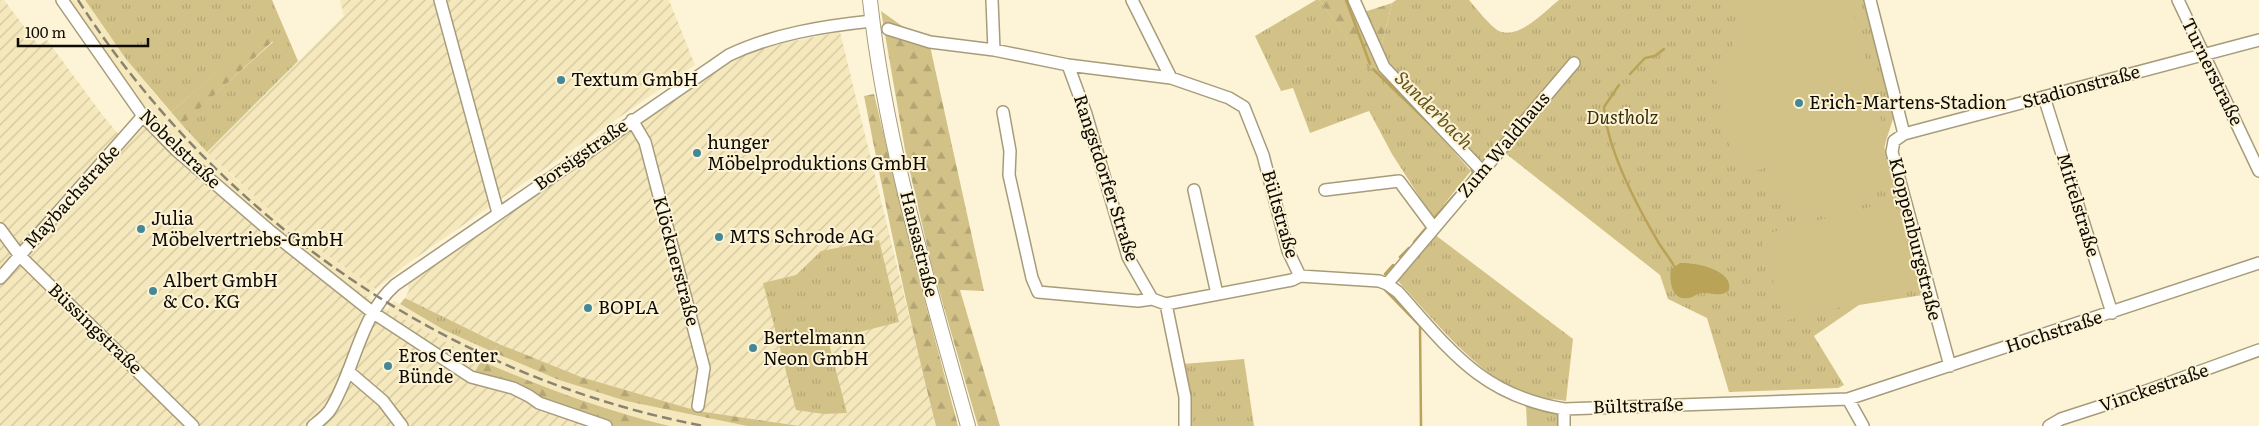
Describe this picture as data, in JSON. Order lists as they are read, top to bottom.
{
  "streets": {
    "main road": ["Hansastraße"],
    "street": [
      "Turnerstraße",
      "Stadionstraße",
      "Zum Waldhaus",
      "Nobelstraße",
      "Borsigstraße",
      "Rangstdorfer Straße",
      "Maybachstraße",
      "Mittelstraße",
      "Bültstraße",
      "Kloppenburgstraße",
      "Klöcknerstraße",
      "Büssingstraße",
      "Hochstraße",
      "Vinckestraße"
    ]
  },
  "crossings": [
    ["Turnerstraße", "Stadionstraße"],
    ["Stadionstraße", "Mittelstraße"],
    ["Stadionstraße", "Kloppenburgstraße"],
    ["Zum Waldhaus", "Bültstraße"],
    ["Nobelstraße", "Borsigstraße"],
    ["Nobelstraße", "Maybachstraße"],
    ["Borsigstraße", "Hansastraße"],
    ["Borsigstraße", "Klöcknerstraße"],
    ["Rangstdorfer Straße", "Bültstraße"],
    ["Maybachstraße", "Büssingstraße"],
    ["Mittelstraße", "Hochstraße"],
    ["Bültstraße", "Hochstraße"],
    ["Kloppenburgstraße", "Hochstraße"]
  ],
  "water": ["Sunderbach"],
  "parks": ["Dustholz"],
  "places": [
    "Textum GmbH",
    "Erich-Martens-Stadion",
    "hunger Möbelproduktions GmbH",
    "Julia Möbelvertriebs-GmbH",
    "MTS Schrode AG",
    "Albert GmbH & Co. KG",
    "BOPLA",
    "Bertelmann Neon GmbH",
    "Eros Center Bünde"
  ],
  "scale_bar": "100 m"
}
